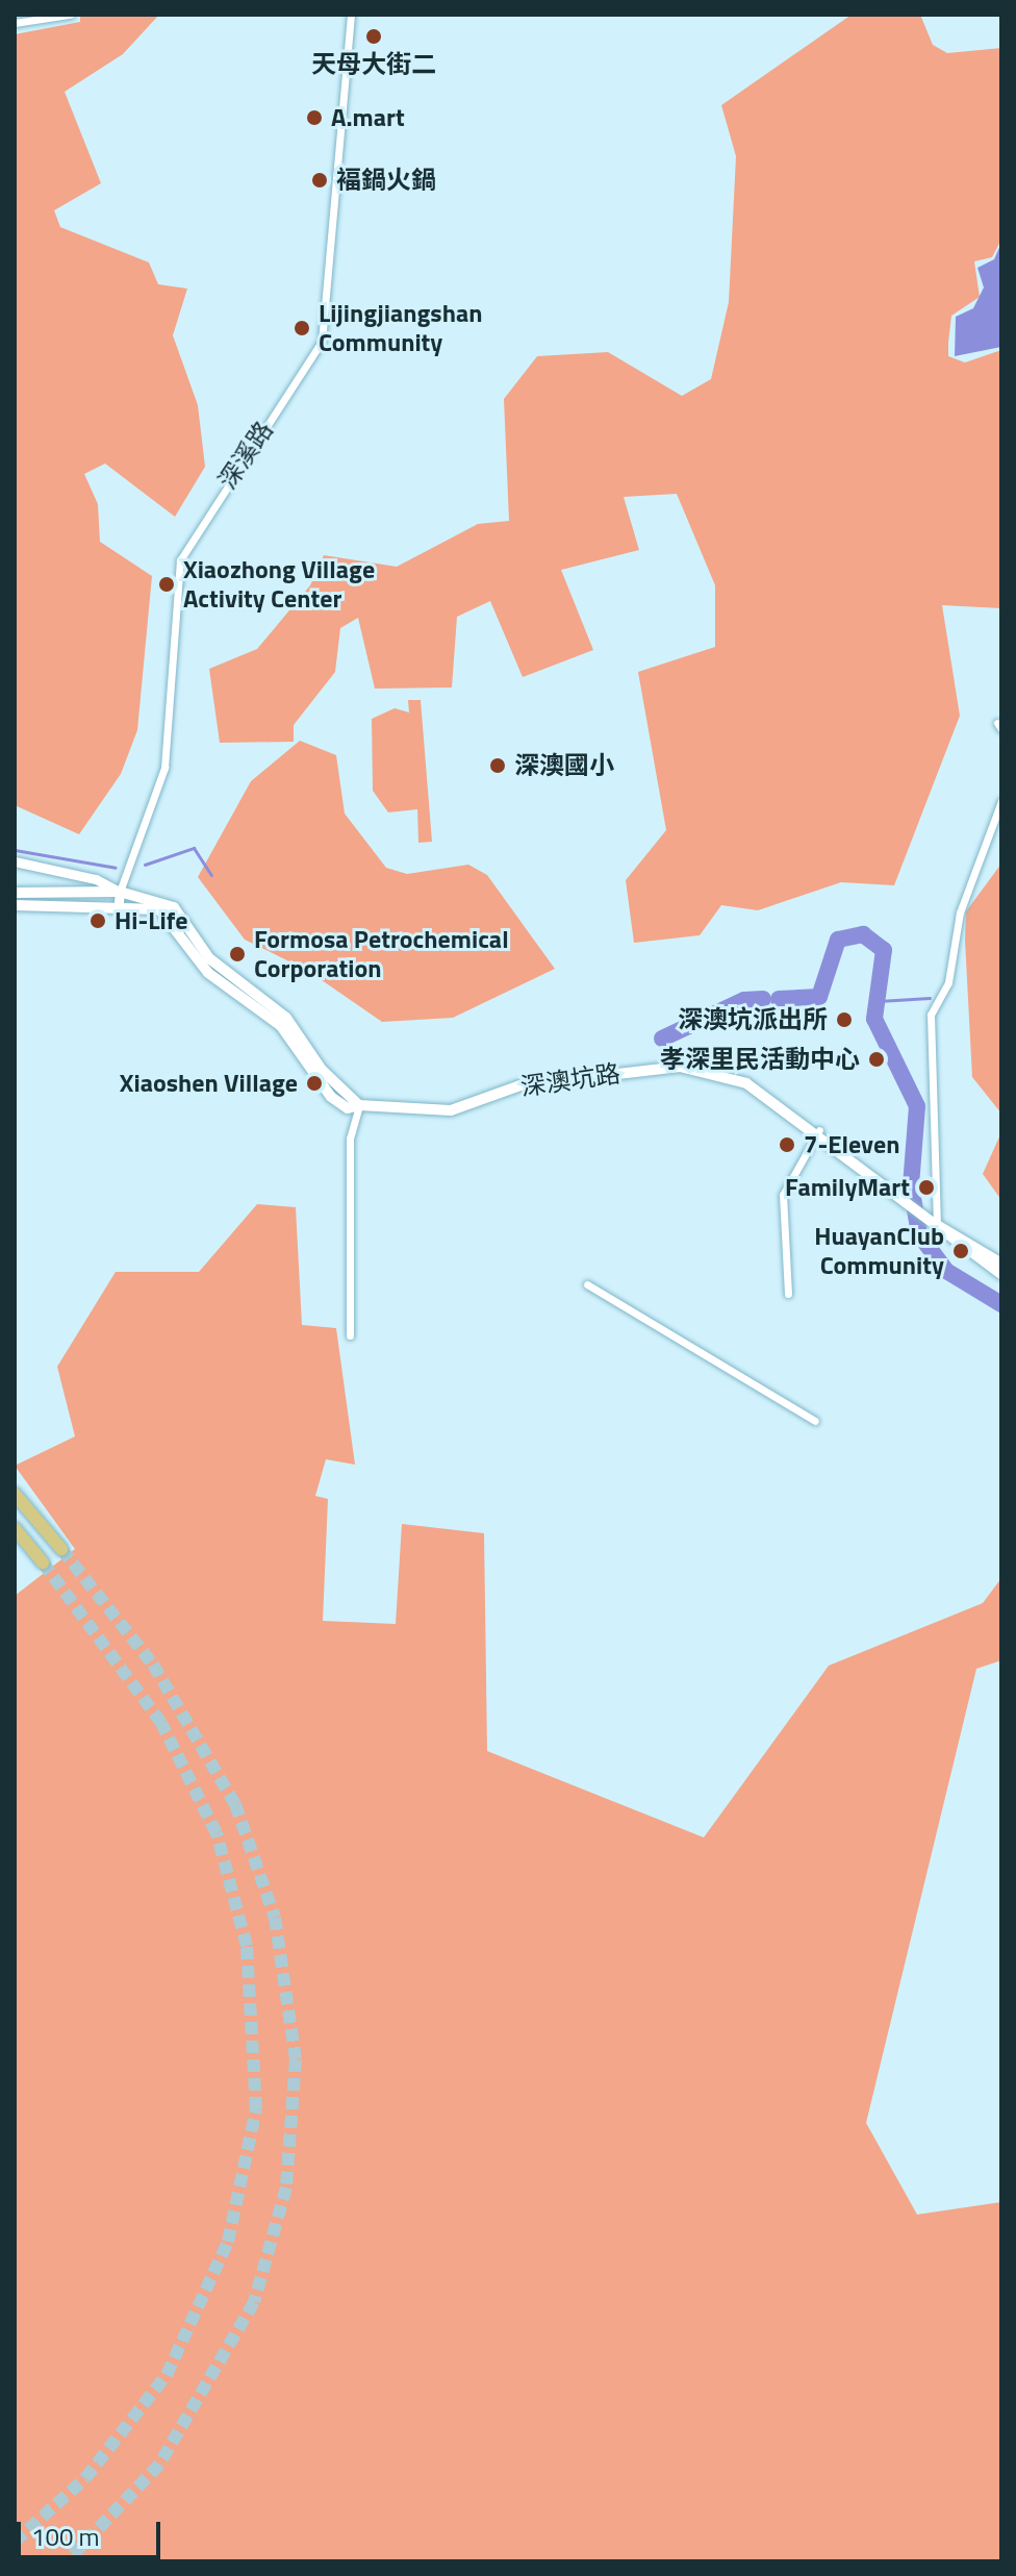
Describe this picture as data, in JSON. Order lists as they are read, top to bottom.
{
  "streets": {
    "main road": ["深澳坑路"],
    "street": ["深溪路"]
  },
  "places": [
    "天母大街二",
    "A.mart",
    "褔鍋火鍋",
    "Lijingjiangshan Community",
    "Xiaozhong Village Activity Center",
    "深澳國小",
    "Hi-Life",
    "Formosa Petrochemical Corporation",
    "深澳坑派出所",
    "孝深里民活動中心",
    "Xiaoshen Village",
    "7-Eleven",
    "FamilyMart",
    "HuayanClub Community"
  ],
  "scale_bar": "100 m"
}
